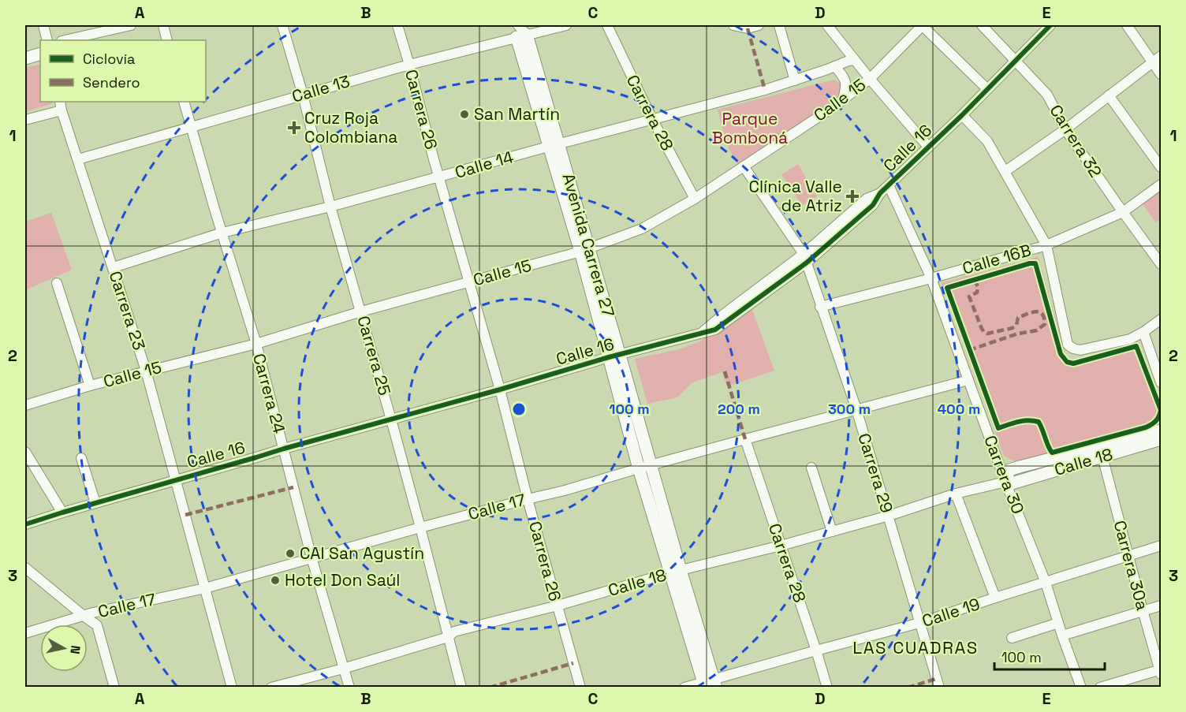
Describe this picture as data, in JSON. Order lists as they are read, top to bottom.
{
  "streets": {
    "main road": ["Avenida Carrera 27", "Calle 18"],
    "street": [
      "Calle 13",
      "Calle 15",
      "Carrera 26",
      "Carrera 28",
      "Carrera 32",
      "Calle 16",
      "Calle 14",
      "Calle 16B",
      "Carrera 23",
      "Carrera 25",
      "Carrera 24",
      "Carrera 29",
      "Carrera 30",
      "Calle 17",
      "Carrera 30a",
      "Calle 19"
    ]
  },
  "crossings": [
    ["Calle 13", "Carrera 26"],
    ["Calle 13", "Avenida Carrera 27"],
    ["Calle 13", "Carrera 23"],
    ["Calle 13", "Carrera 25"],
    ["Calle 13", "Carrera 24"],
    ["Calle 15", "Carrera 26"],
    ["Calle 15", "Carrera 28"],
    ["Calle 15", "Avenida Carrera 27"],
    ["Calle 15", "Carrera 23"],
    ["Calle 15", "Carrera 25"],
    ["Calle 15", "Carrera 24"],
    ["Calle 15", "Carrera 29"],
    ["Carrera 26", "Calle 16"],
    ["Carrera 26", "Calle 14"],
    ["Carrera 26", "Calle 18"],
    ["Carrera 26", "Calle 17"],
    ["Carrera 28", "Calle 14"],
    ["Carrera 28", "Calle 18"],
    ["Carrera 28", "Calle 17"],
    ["Carrera 28", "Calle 19"],
    ["Carrera 32", "Calle 16"],
    ["Carrera 32", "Calle 16B"],
    ["Calle 16", "Avenida Carrera 27"],
    ["Calle 16", "Carrera 23"],
    ["Calle 16", "Carrera 25"],
    ["Calle 16", "Carrera 24"],
    ["Calle 16", "Carrera 29"],
    ["Calle 16", "Carrera 30"],
    ["Calle 14", "Avenida Carrera 27"],
    ["Calle 14", "Carrera 23"],
    ["Calle 14", "Carrera 25"],
    ["Calle 14", "Carrera 24"],
    ["Avenida Carrera 27", "Calle 18"],
    ["Avenida Carrera 27", "Calle 17"],
    ["Avenida Carrera 27", "Calle 19"],
    ["Calle 16B", "Carrera 29"],
    ["Calle 16B", "Carrera 30"],
    ["Carrera 23", "Calle 17"],
    ["Carrera 25", "Calle 18"],
    ["Carrera 25", "Calle 17"],
    ["Carrera 24", "Calle 18"],
    ["Carrera 24", "Calle 17"],
    ["Calle 18", "Carrera 29"],
    ["Calle 18", "Carrera 30"],
    ["Calle 18", "Carrera 30a"],
    ["Carrera 29", "Calle 17"],
    ["Carrera 29", "Calle 19"],
    ["Carrera 30", "Calle 17"],
    ["Carrera 30", "Calle 19"],
    ["Carrera 30a", "Calle 19"]
  ],
  "districts": ["LAS CUADRAS"],
  "parks": ["Parque Bomboná"],
  "places": {
    "other": ["San Martín", "CAI San Agustín", "Hotel Don Saúl"],
    "health": ["Cruz Roja Colombiana", "Clínica Valle de Atriz"]
  },
  "legend": ["Ciclovía", "Sendero"],
  "scale_bar": "100 m",
  "north": "right",
  "grid": {
    "columns": [
      "A",
      "B",
      "C",
      "D",
      "E"
    ],
    "rows": ["1", "2", "3"]
  },
  "rings": [
    "100 m",
    "200 m",
    "300 m",
    "400 m"
  ]
}
